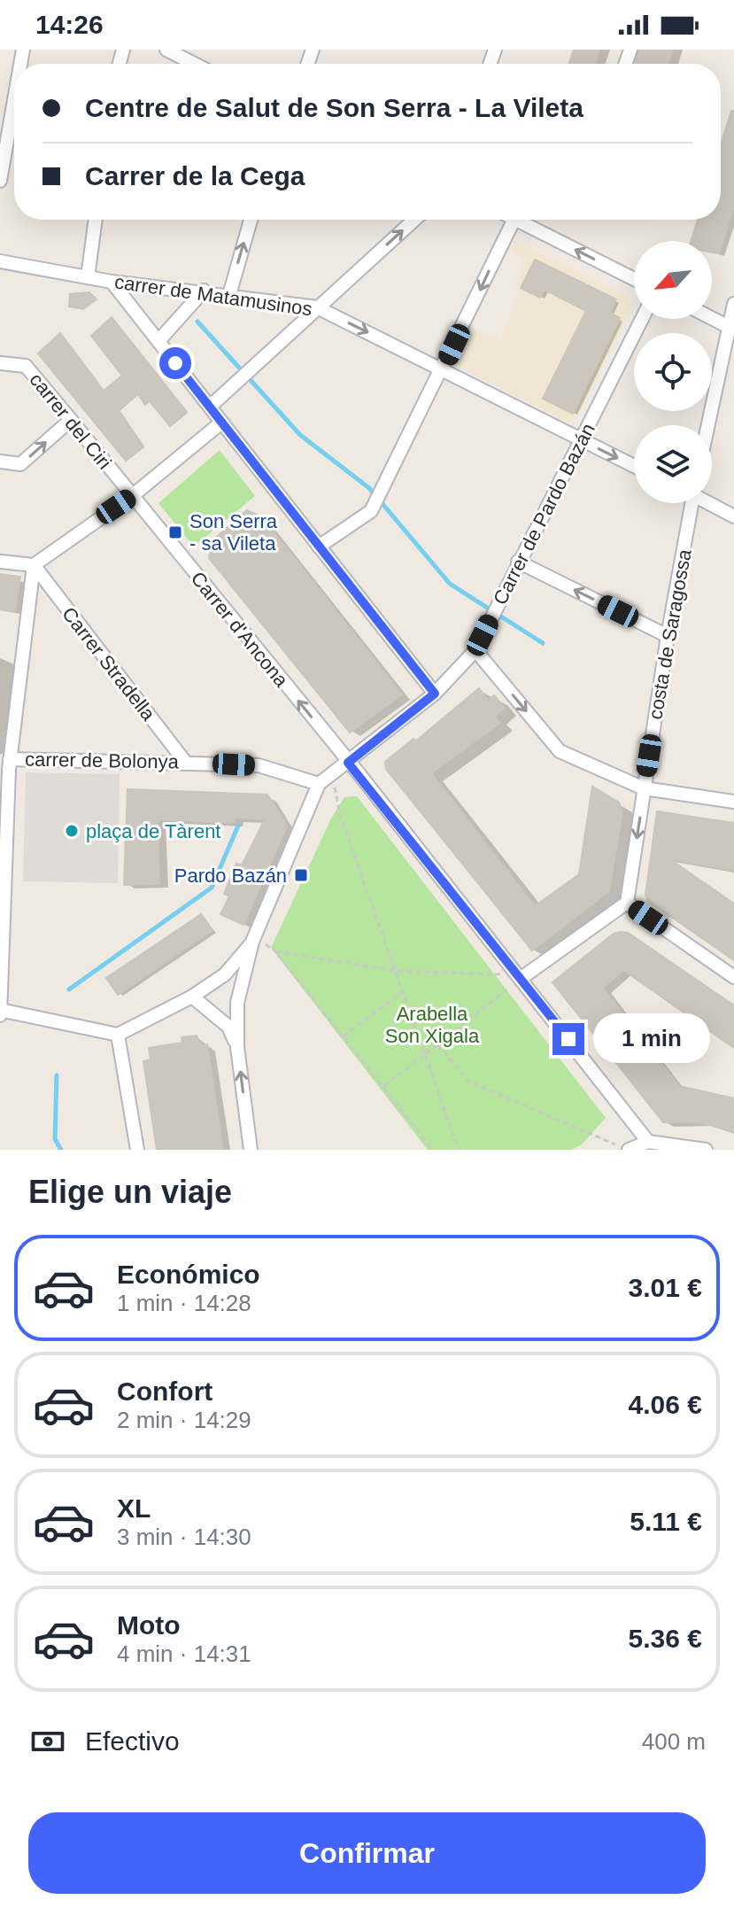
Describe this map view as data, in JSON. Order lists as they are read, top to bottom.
{
  "streets": {
    "street": [
      "carrer de Matamusinos",
      "carrer del Ciri",
      "Carrer de Pardo Bazán",
      "Carrer d'Ancona",
      "costa de Saragossa",
      "Carrer Stradella",
      "carrer de Bolonya"
    ]
  },
  "crossings": [
    ["carrer de Matamusinos", "Carrer de Pardo Bazán"],
    ["carrer del Ciri", "Carrer d'Ancona"],
    ["Carrer de Pardo Bazán", "Carrer d'Ancona"],
    ["Carrer de Pardo Bazán", "carrer de Bolonya"],
    ["Carrer Stradella", "carrer de Bolonya"]
  ],
  "one_way": ["Carrer d'Ancona"],
  "parks": ["Arabella Son Xigala"],
  "places": {
    "transit": ["Son Serra - sa Vileta", "Pardo Bazán"],
    "other": ["plaça de Tàrent"]
  },
  "north": "bottom left",
  "page": {
    "status": "14:26",
    "banner": ["Centre de Salut de Son Serra - La Vileta", "Carrer de la Cega"],
    "bubble": "1 min",
    "heading": "Elige un viaje",
    "list": [
      {
        "name": "Económico",
        "note": "1 min · 14:28",
        "value": "3.01 €"
      },
      {
        "name": "Confort",
        "note": "2 min · 14:29",
        "value": "4.06 €"
      },
      {
        "name": "XL",
        "note": "3 min · 14:30",
        "value": "5.11 €"
      },
      {
        "name": "Moto",
        "note": "4 min · 14:31",
        "value": "5.36 €"
      }
    ],
    "pay": ["Efectivo", "400 m"],
    "buttons": "Confirmar"
  }
}
